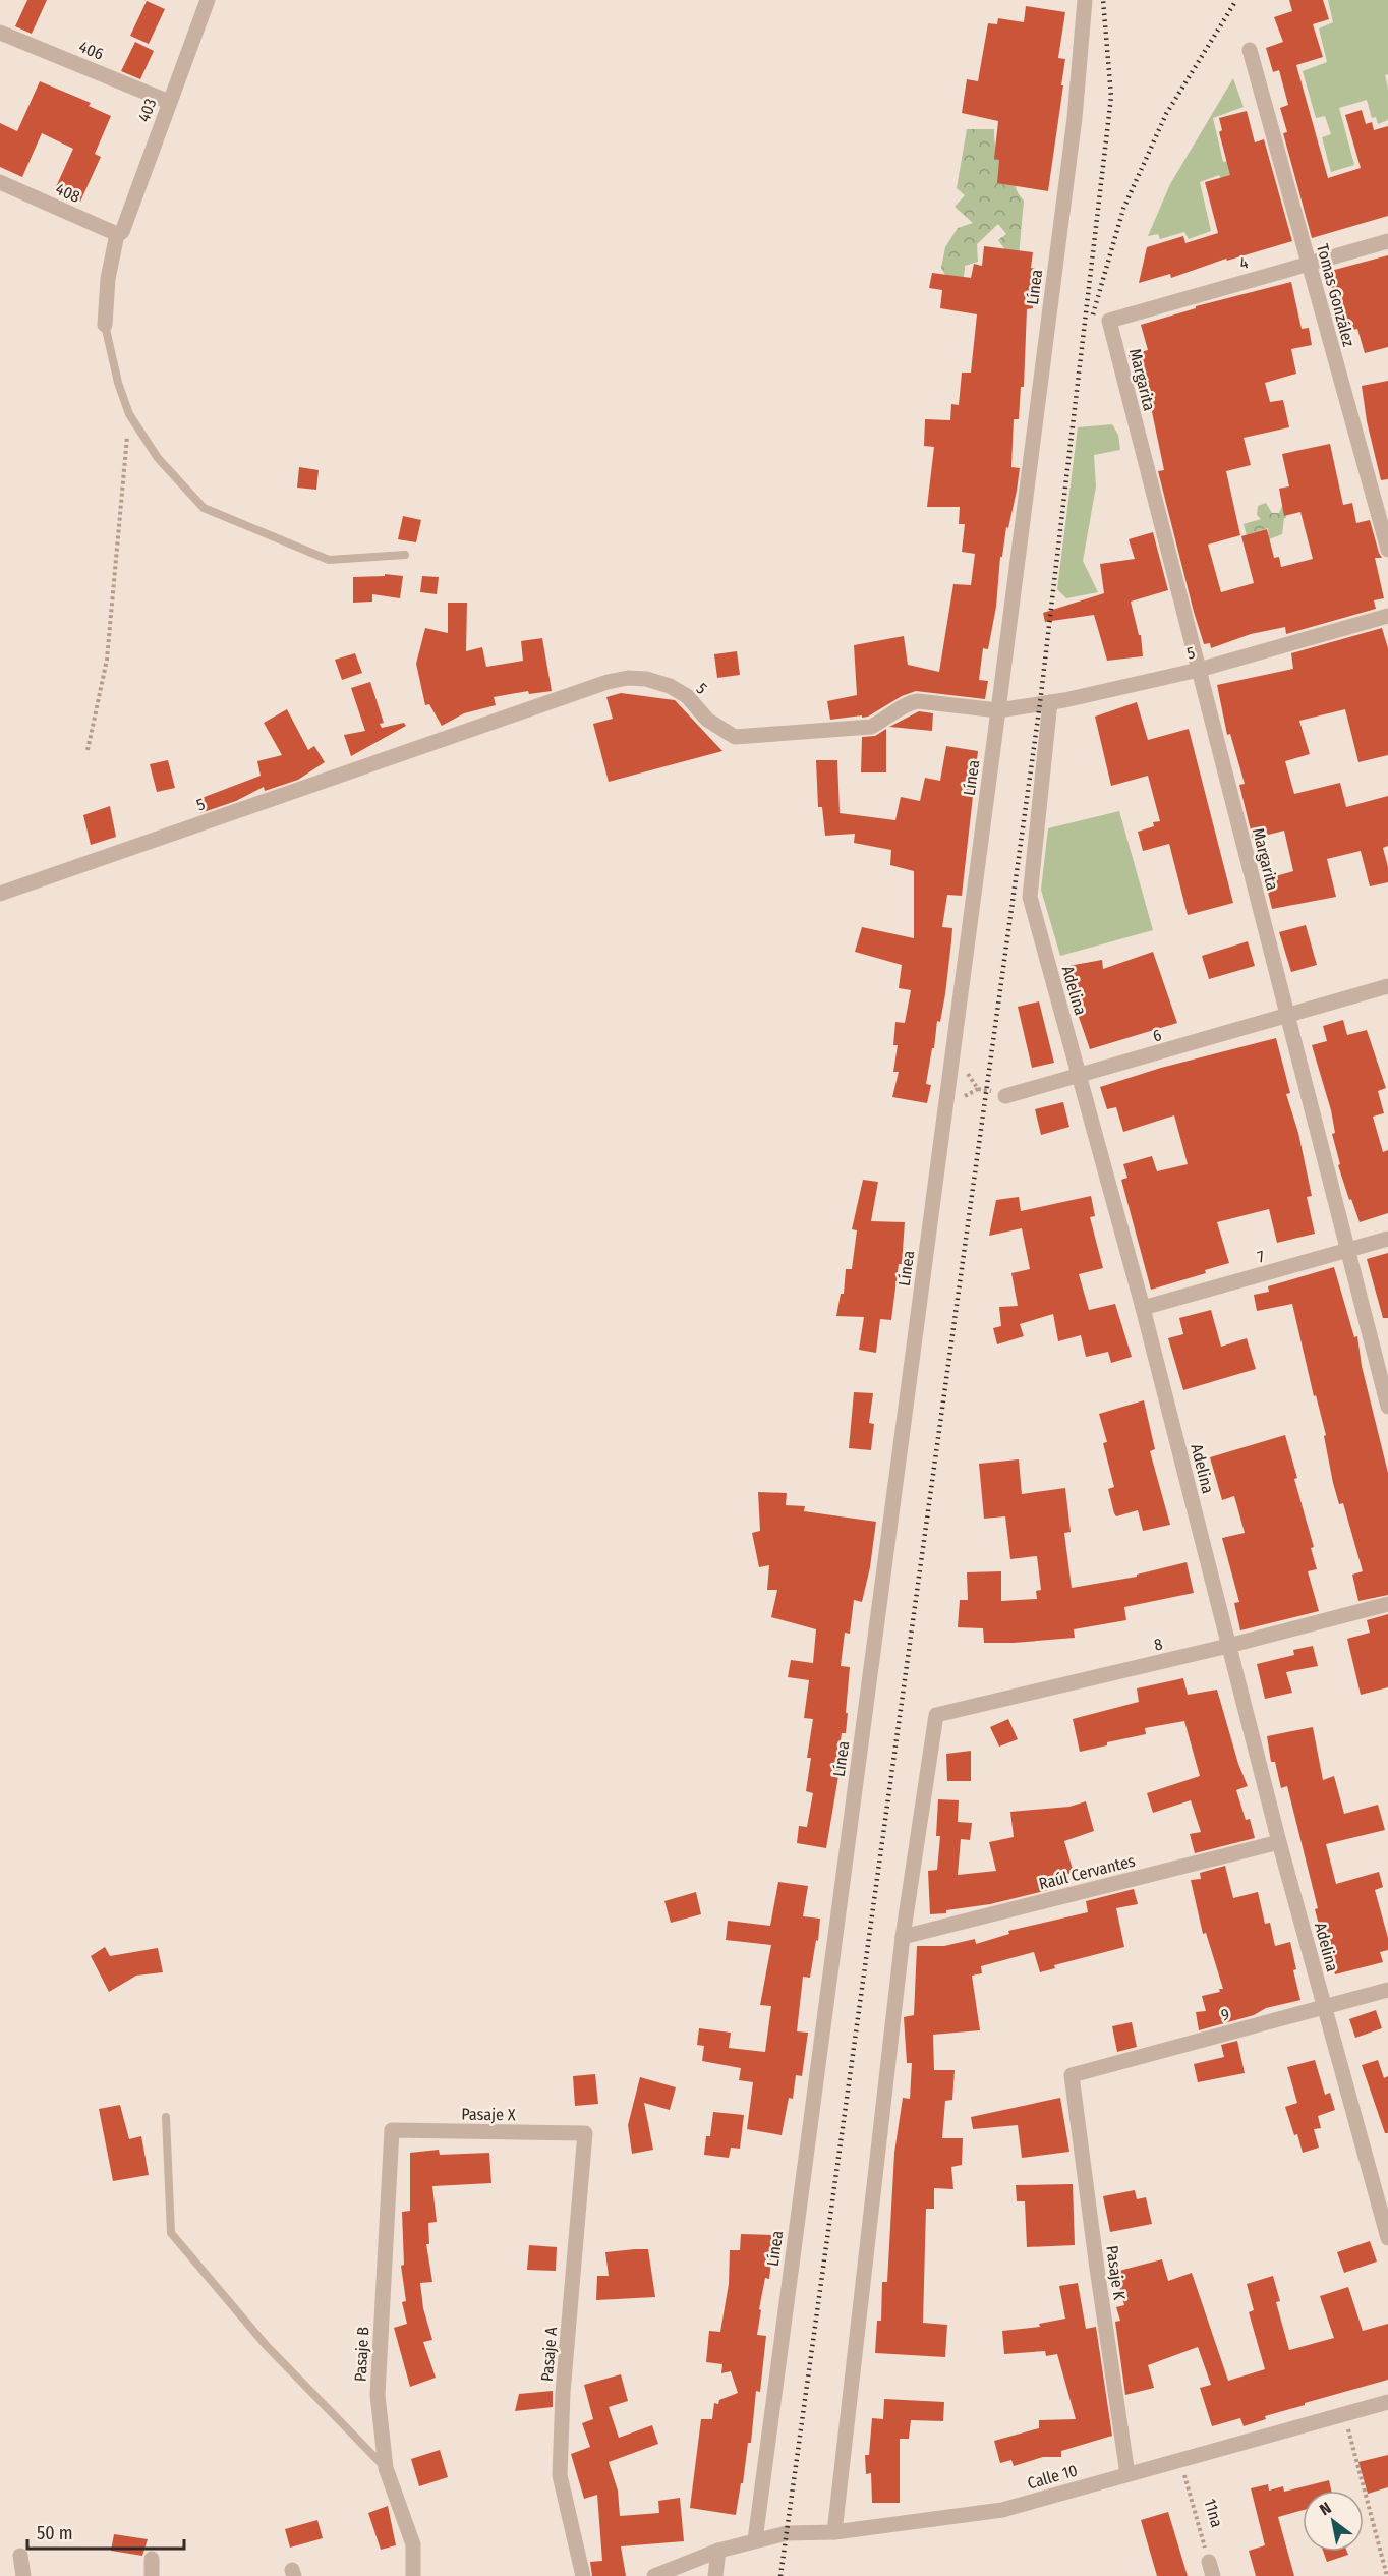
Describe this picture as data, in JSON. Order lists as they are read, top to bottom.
{
  "streets": {
    "street": [
      "406",
      "403",
      "408",
      "4",
      "Línea",
      "Tomas González",
      "Margarita",
      "5",
      "Adelina",
      "6",
      "7",
      "8",
      "Raúl Cervantes",
      "9",
      "Pasaje X",
      "Pasaje K",
      "Pasaje B",
      "Pasaje A",
      "Calle 10"
    ],
    "path": ["11na"]
  },
  "crossings": [
    ["406", "403"],
    ["403", "408"],
    ["4", "Tomas González"],
    ["4", "Margarita"],
    ["Línea", "5"],
    ["Línea", "Calle 10"],
    ["Margarita", "5"],
    ["Margarita", "6"],
    ["Margarita", "7"],
    ["5", "Adelina"],
    ["Adelina", "6"],
    ["Adelina", "7"],
    ["Adelina", "8"],
    ["Adelina", "Raúl Cervantes"],
    ["Adelina", "9"],
    ["8", "Raúl Cervantes"],
    ["9", "Pasaje K"],
    ["Pasaje X", "Pasaje B"],
    ["Pasaje X", "Pasaje A"],
    ["Pasaje K", "Calle 10"],
    ["Calle 10", "11na"]
  ],
  "scale_bar": "50 m",
  "north": "top left"
}
